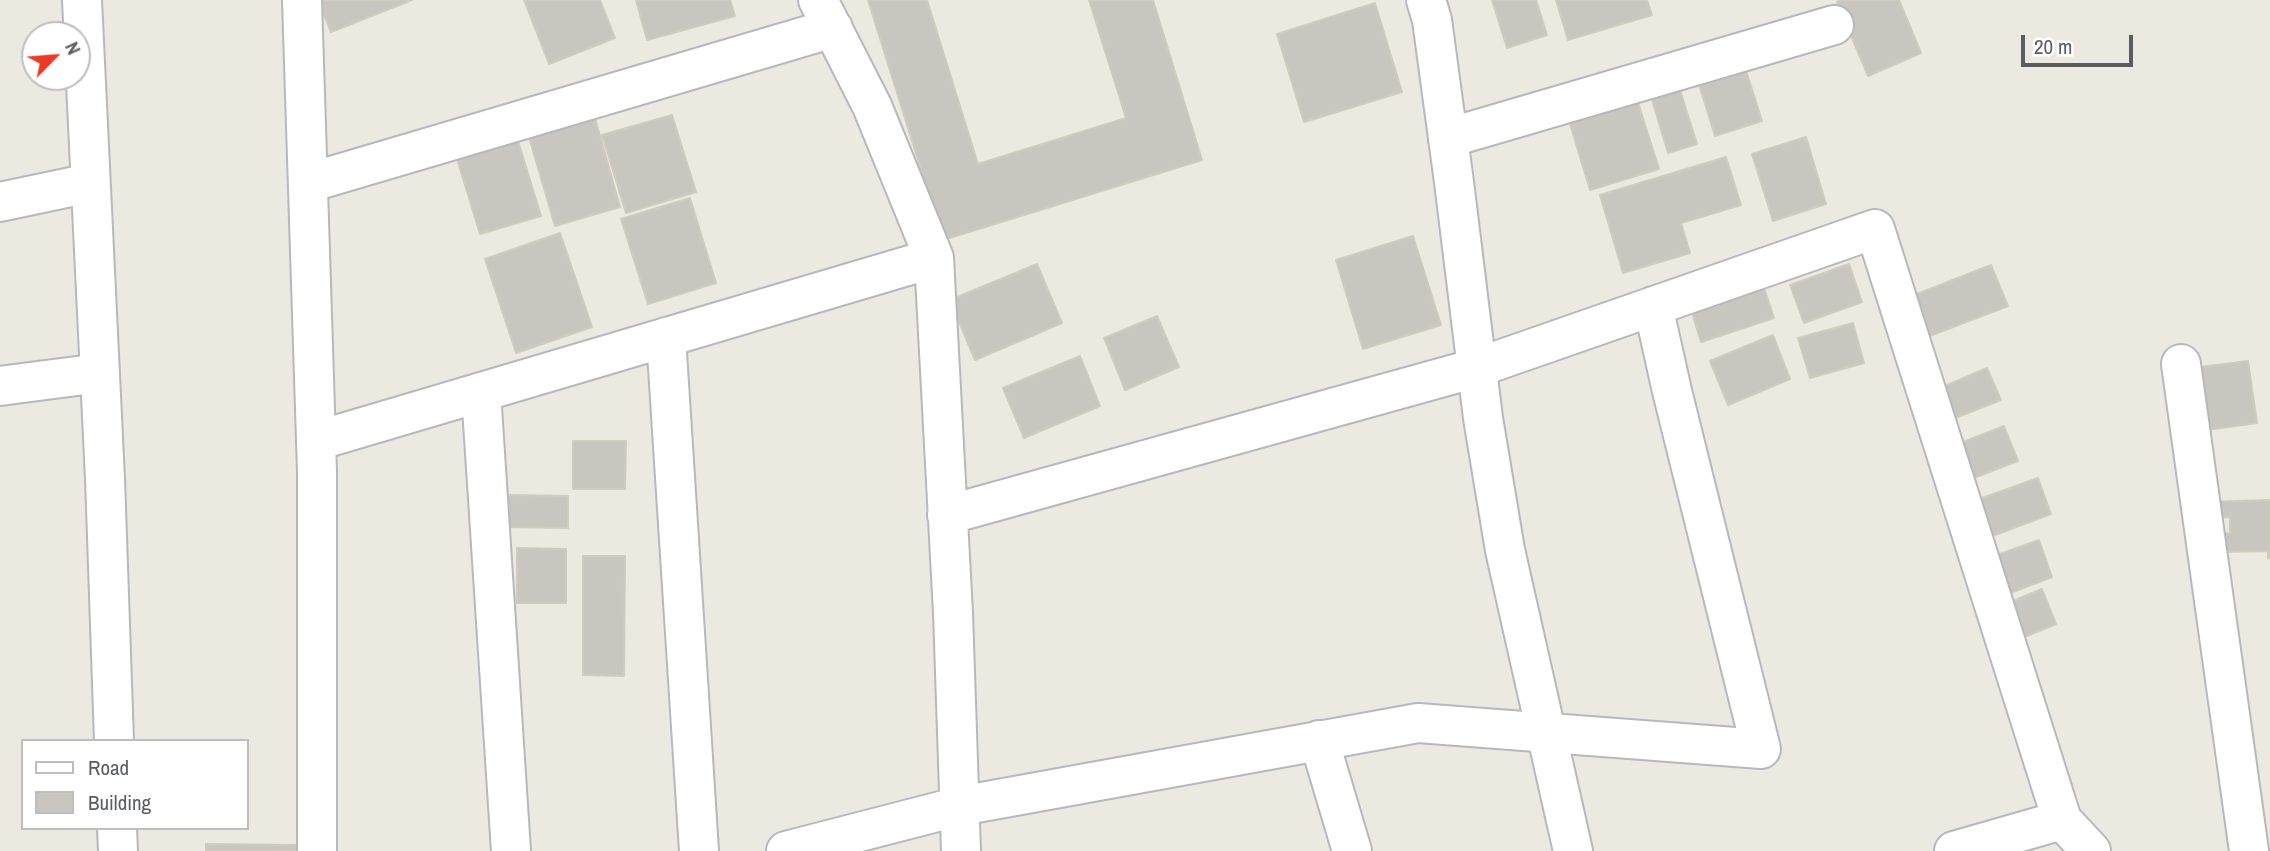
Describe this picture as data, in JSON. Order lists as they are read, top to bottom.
{
  "legend": ["Road", "Building"],
  "scale_bar": "20 m",
  "north": "top right"
}
